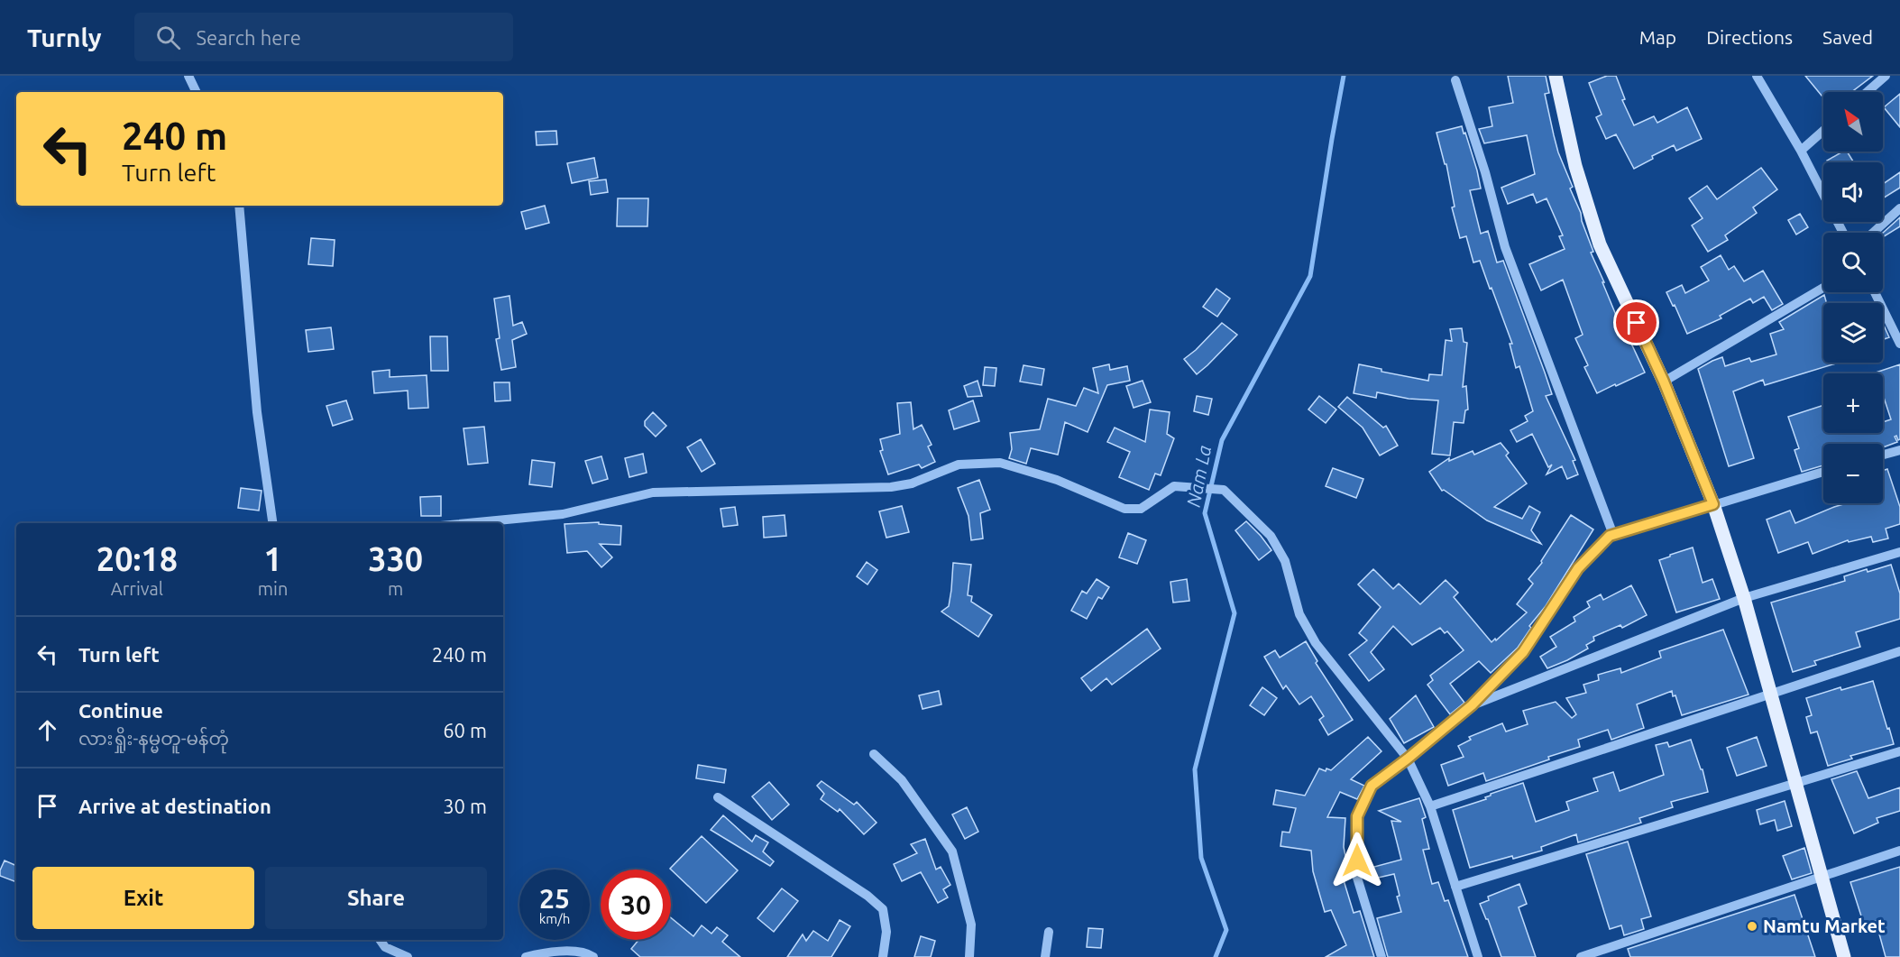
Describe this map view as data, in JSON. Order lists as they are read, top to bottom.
{
  "water": ["Nam La"],
  "places": ["Namtu Market"],
  "north": "top left",
  "page": {
    "header": "Turnly",
    "search": "Search here",
    "nav": ["Map", "Directions", "Saved"],
    "map_buttons": ["+", "−"],
    "turn": ["240 m", "Turn left"],
    "eta": [
      "20:18",
      "Arrival",
      "1",
      "min",
      "330",
      "m"
    ],
    "list": [
      {
        "name": "Turn left",
        "value": "240 m"
      },
      {
        "name": "Continue",
        "note": "လားရှိုး-နမ္မတူ-မန်တုံ",
        "value": "60 m"
      },
      {
        "name": "Arrive at destination",
        "value": "30 m"
      }
    ],
    "buttons": ["Exit", "Share"],
    "speed": "25 km/h",
    "limit": "30"
  }
}
